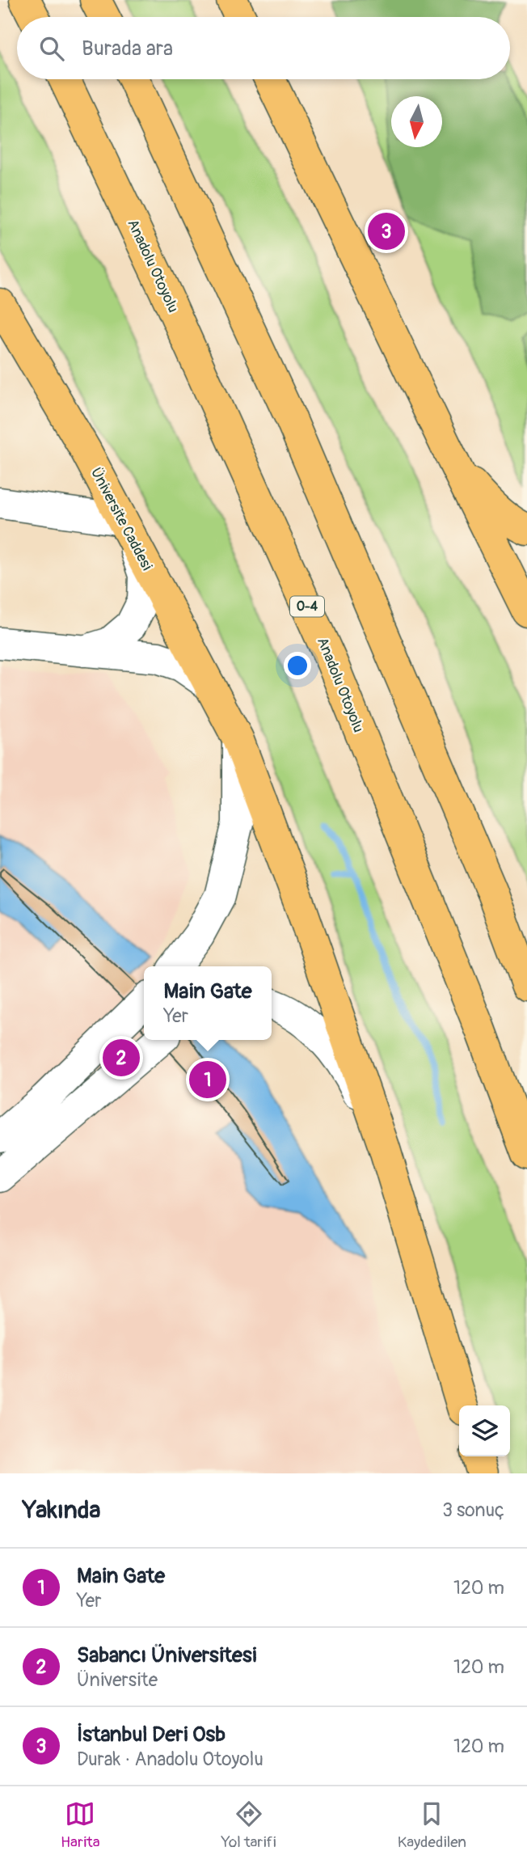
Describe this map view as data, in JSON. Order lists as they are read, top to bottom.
{
  "streets": {
    "main road": ["Anadolu Otoyolu", "Üniversite Caddesi", "O-4"]
  },
  "north": "bottom",
  "page": {
    "search": "Burada ara",
    "pins": ["3", "2", "1"],
    "popup": ["Main Gate", "Yer"],
    "heading": ["Yakında", "3 sonuç"],
    "list": [
      {
        "mark": "1",
        "name": "Main Gate",
        "note": "Yer",
        "value": "120 m"
      },
      {
        "mark": "2",
        "name": "Sabancı Üniversitesi",
        "note": "Üniversite",
        "value": "120 m"
      },
      {
        "mark": "3",
        "name": "İstanbul Deri Osb",
        "note": "Durak · Anadolu Otoyolu",
        "value": "120 m"
      }
    ],
    "nav": ["Harita", "Yol tarifi", "Kaydedilen"]
  }
}
